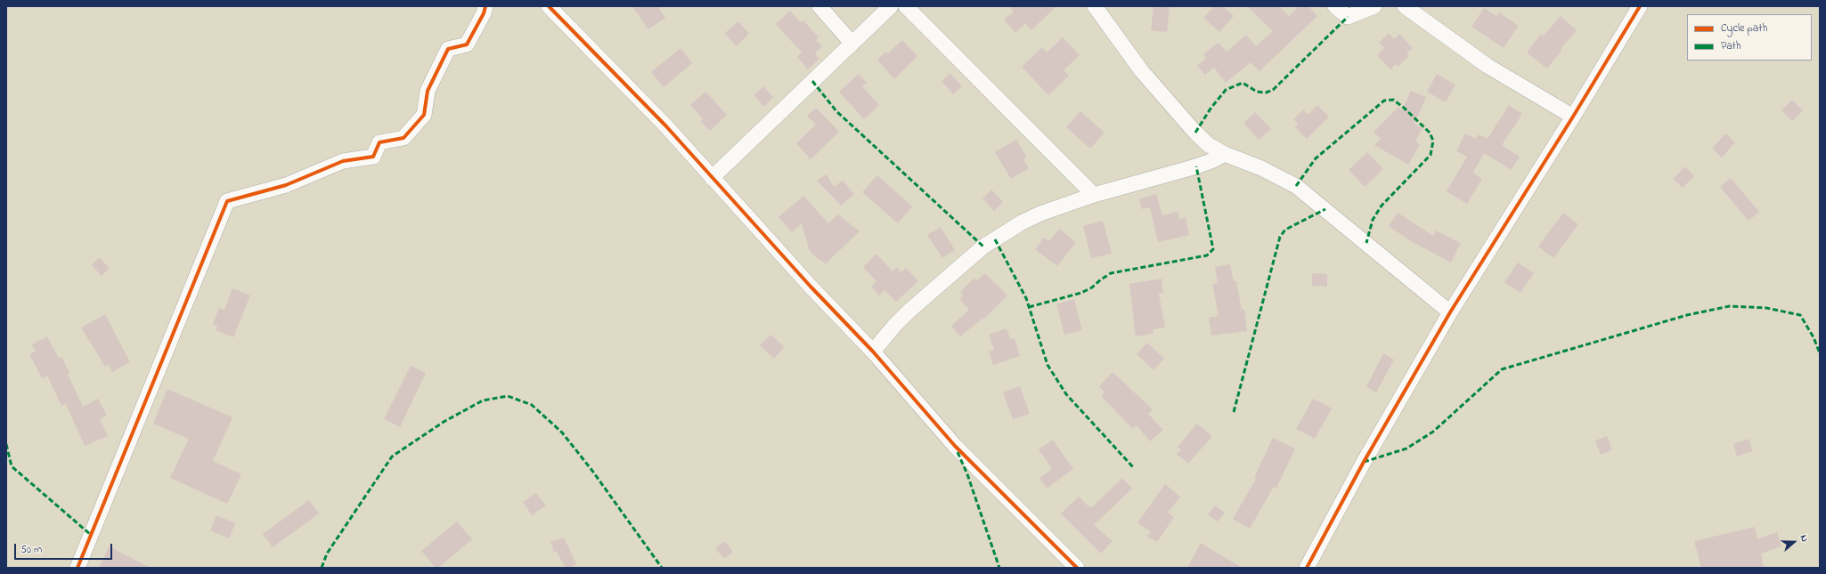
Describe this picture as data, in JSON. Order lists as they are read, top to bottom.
{
  "legend": ["Cycle path", "Path"],
  "scale_bar": "50 m",
  "north": "right"
}
